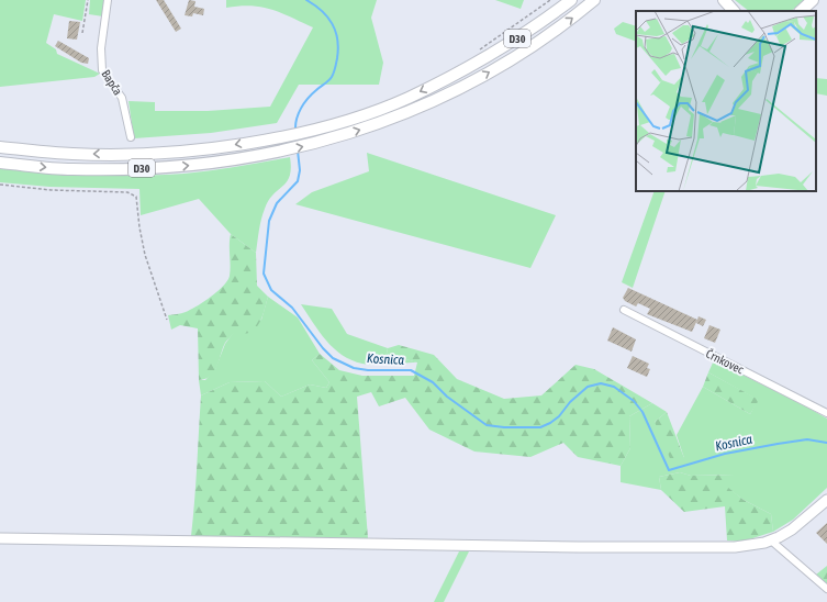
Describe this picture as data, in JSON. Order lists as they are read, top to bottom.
{
  "streets": {
    "main road": ["D30"],
    "street": ["Bapča", "Črnkovec"]
  },
  "water": ["Kosnica"]
}
